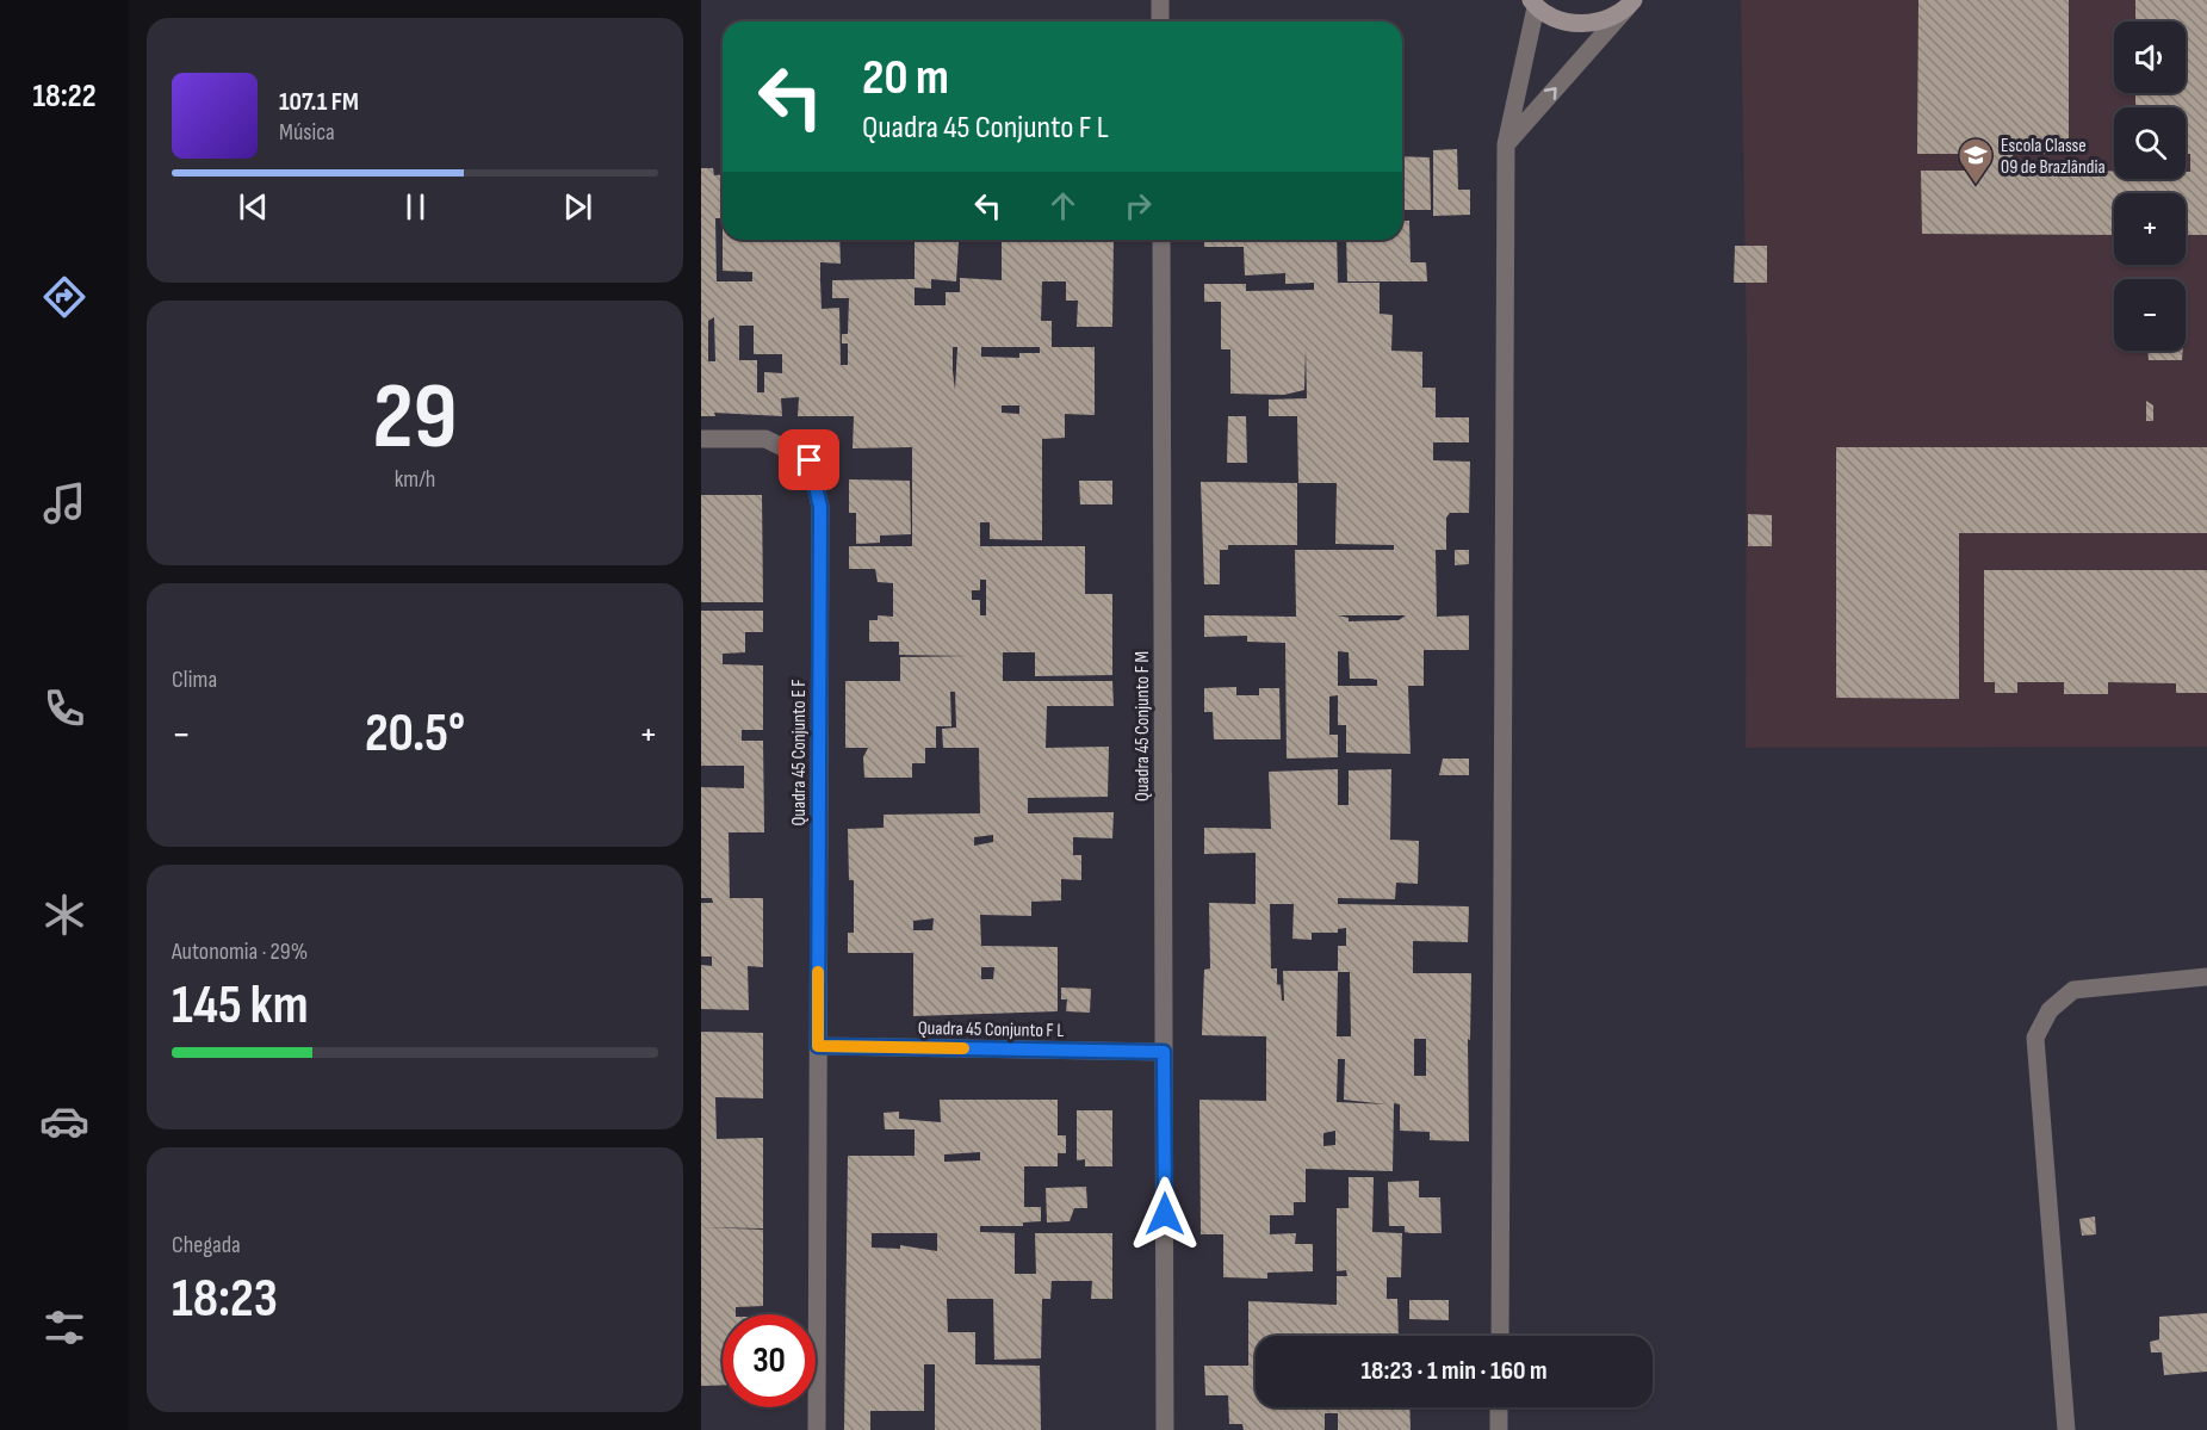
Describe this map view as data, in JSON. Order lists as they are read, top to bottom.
{
  "streets": {
    "street": ["Quadra 45 Conjunto F M", "Quadra 45 Conjunto E F", "Quadra 45 Conjunto F L"]
  },
  "crossings": [
    ["Quadra 45 Conjunto F M", "Quadra 45 Conjunto F L"],
    ["Quadra 45 Conjunto E F", "Quadra 45 Conjunto F L"]
  ],
  "places": {
    "school or university": ["Escola Classe 09 de Brazlândia"]
  },
  "page": {
    "tabs": "18:22",
    "map_buttons": ["+", "−"],
    "turn": ["20 m", "Quadra 45 Conjunto F L"],
    "song": ["107.1 FM", "Música"],
    "tile": [
      ["29", "km/h"],
      "Clima",
      ["Autonomia · 29%", "145 km"],
      ["Chegada", "18:23"]
    ],
    "heat": ["−", "20.5°", "+"],
    "limit": "30",
    "trip": "18:23 · 1 min · 160 m"
  }
}
